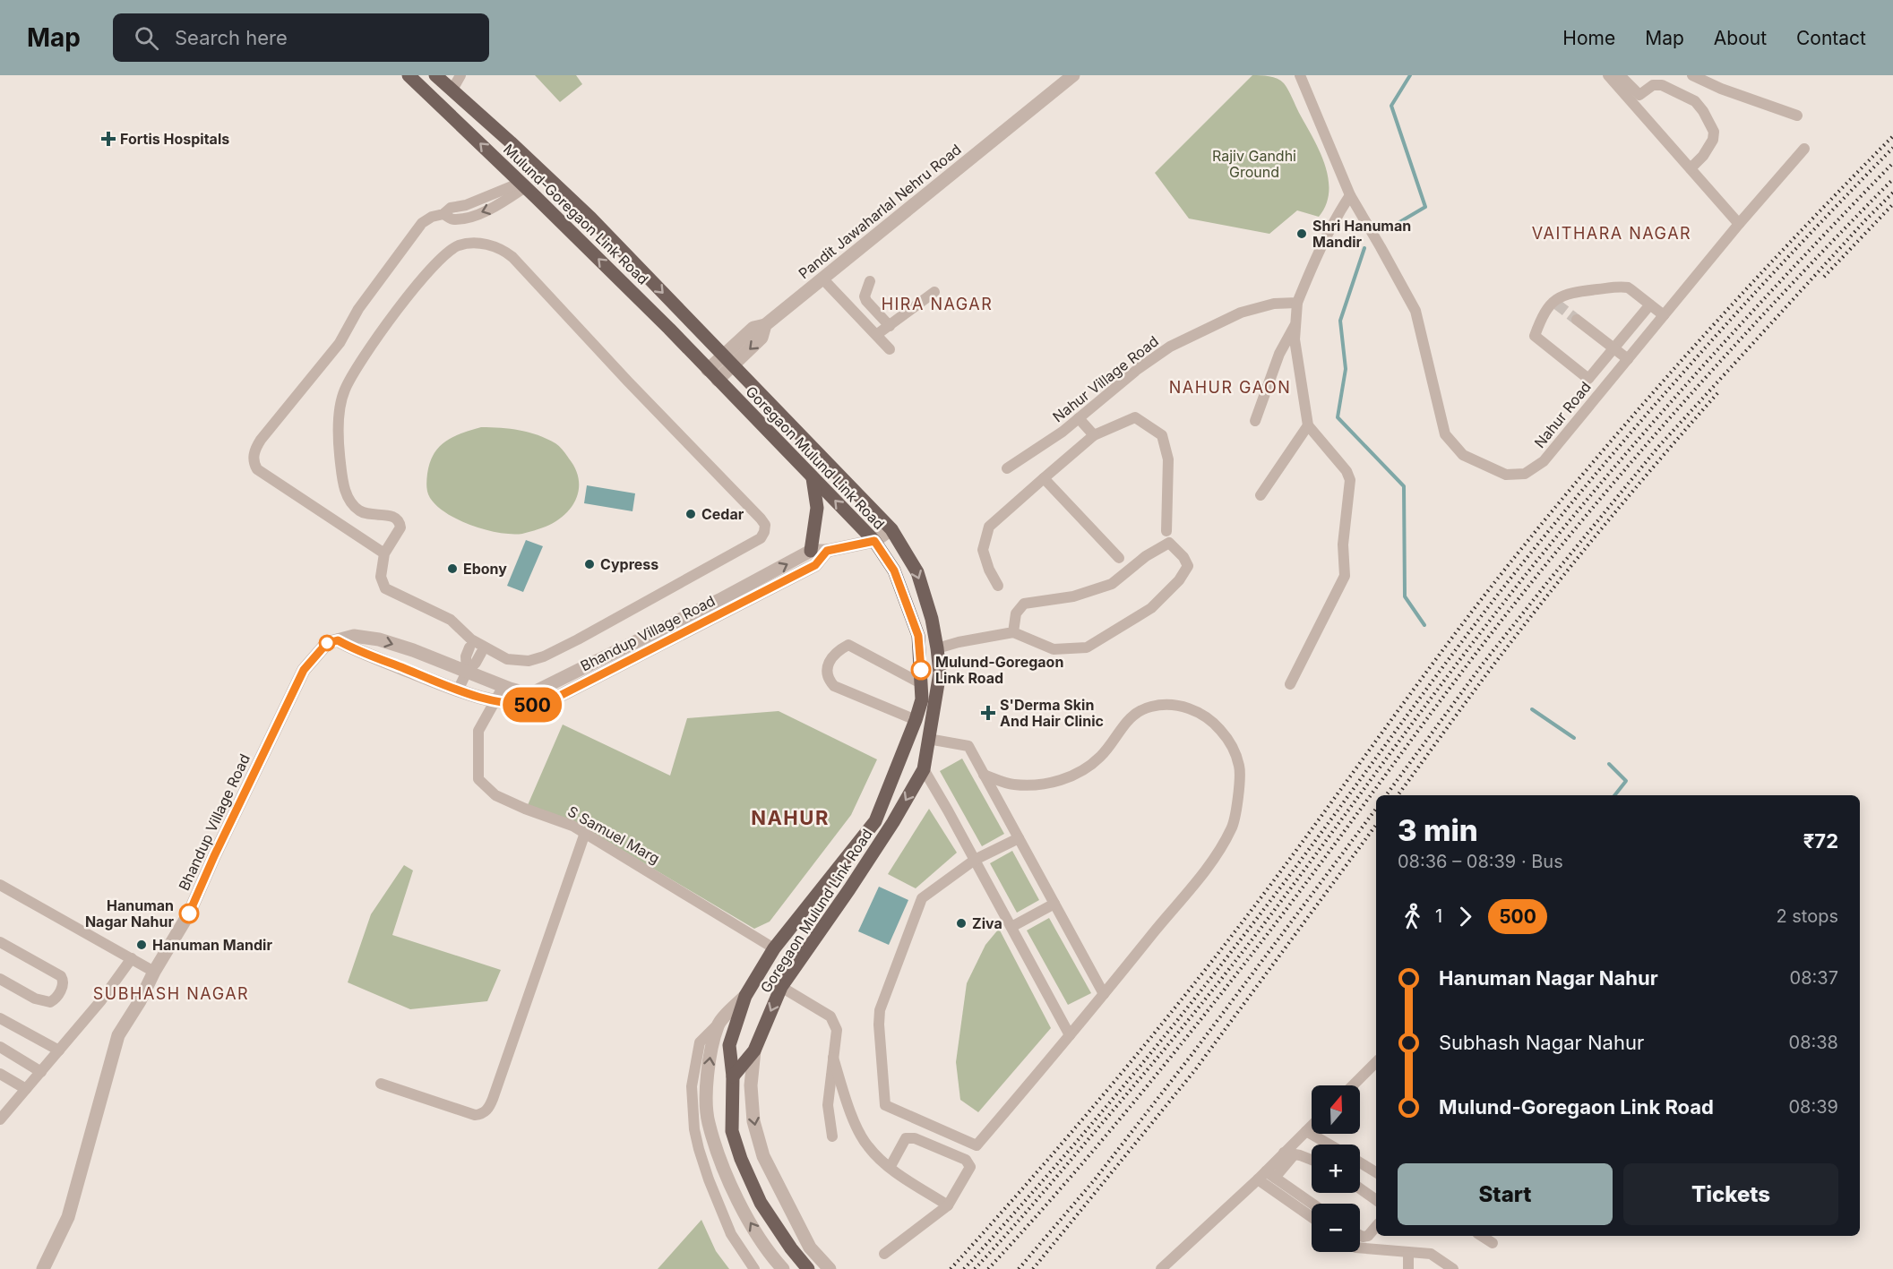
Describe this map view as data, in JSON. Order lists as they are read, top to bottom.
{
  "streets": {
    "main road": ["Mulund-Goregaon Link Road", "Goregaon Mulund Link Road"],
    "street": [
      "Pandit Jawaharlal Nehru Road",
      "Nahur Village Road",
      "Nahur Road",
      "Bhandup Village Road",
      "S Samuel Marg"
    ]
  },
  "crossings": [
    ["Pandit Jawaharlal Nehru Road", "Mulund-Goregaon Link Road"],
    ["Pandit Jawaharlal Nehru Road", "Goregaon Mulund Link Road"],
    ["Mulund-Goregaon Link Road", "Goregaon Mulund Link Road"],
    ["Goregaon Mulund Link Road", "S Samuel Marg"],
    ["Bhandup Village Road", "S Samuel Marg"]
  ],
  "districts": [
    "VAITHARA NAGAR",
    "HIRA NAGAR",
    "NAHUR GAON",
    "NAHUR",
    "SUBHASH NAGAR"
  ],
  "parks": ["Rajiv Gandhi Ground"],
  "places": {
    "health": ["Fortis Hospitals", "S'Derma Skin And Hair Clinic"],
    "other": [
      "Shri Hanuman Mandir",
      "Cedar",
      "Cypress",
      "Ebony",
      "Mulund-Goregaon Link Road",
      "Hanuman Nagar Nahur",
      "Ziva",
      "Hanuman Mandir"
    ]
  },
  "lines": ["bus line 500"],
  "north": "top",
  "page": {
    "header": "Map",
    "search": "Search here",
    "nav": [
      "Home",
      "Map",
      "About",
      "Contact"
    ],
    "on_map": "500",
    "heading": ["3 min", "08:36 – 08:39 · Bus", "₹72"],
    "legs": ["1", "500", "2 stops"],
    "list": [
      {
        "name": "Hanuman Nagar Nahur",
        "value": "08:37"
      },
      {
        "name": "Subhash Nagar Nahur",
        "value": "08:38"
      },
      {
        "name": "Mulund-Goregaon Link Road",
        "value": "08:39"
      }
    ],
    "map_buttons": ["+", "−"],
    "buttons": ["Start", "Tickets"]
  }
}
